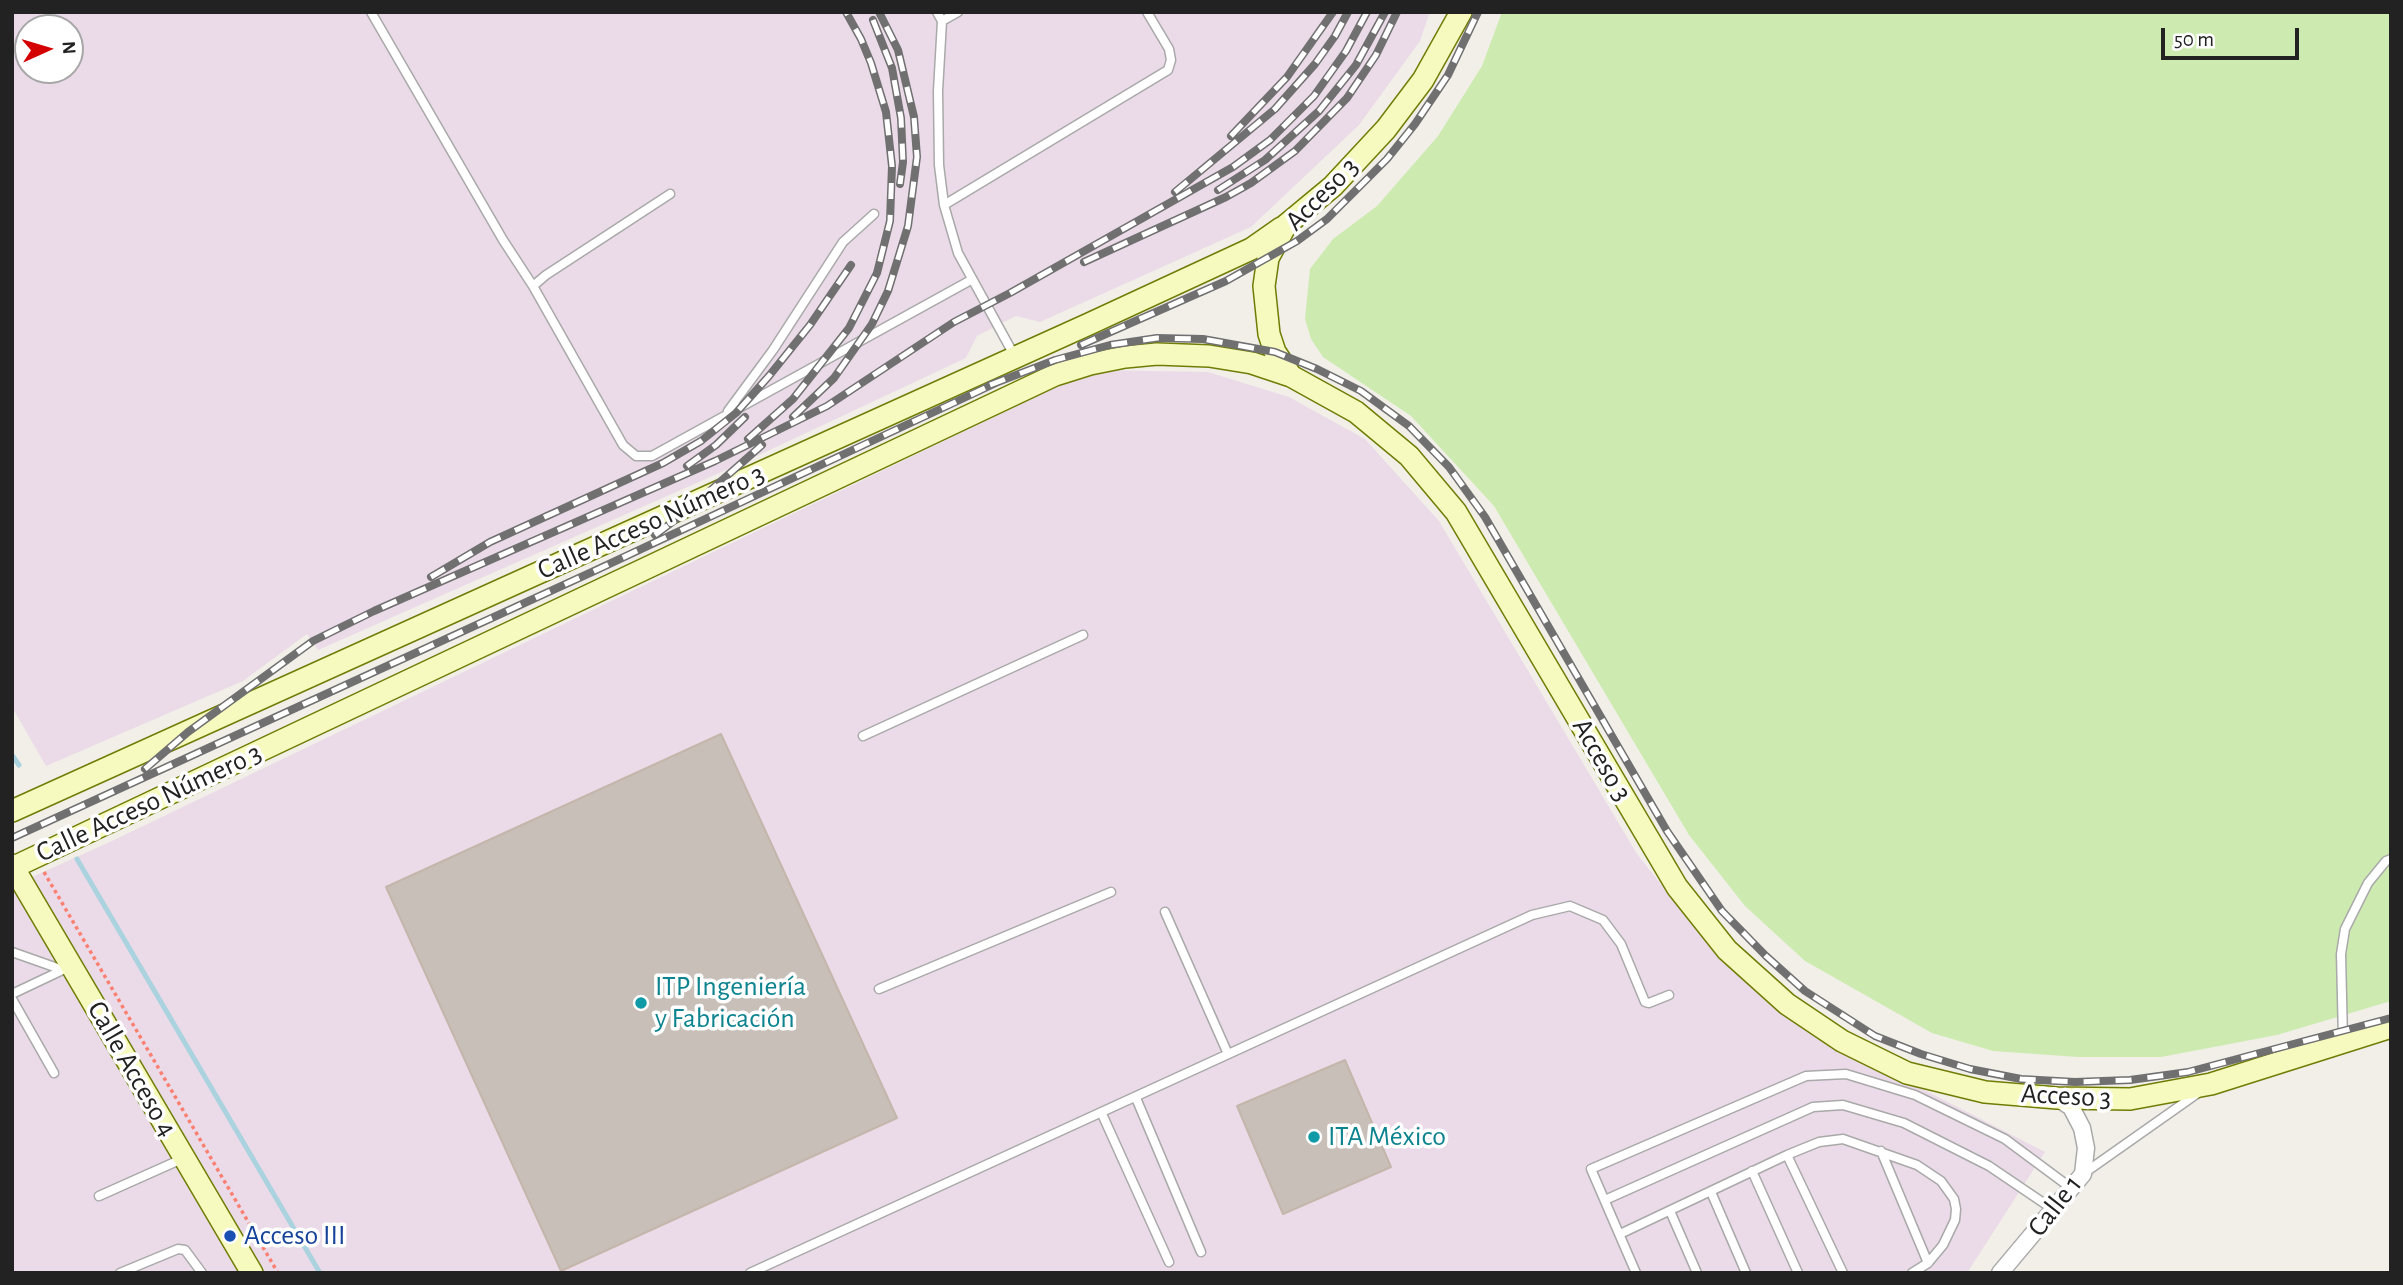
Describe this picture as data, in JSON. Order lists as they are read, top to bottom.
{
  "streets": {
    "street": [
      "Acceso 3",
      "Calle Acceso Número 3",
      "Calle Acceso 4",
      "Calle 1"
    ]
  },
  "crossings": [
    ["Acceso 3", "Calle Acceso Número 3"],
    ["Acceso 3", "Calle 1"],
    ["Calle Acceso Número 3", "Calle Acceso 4"]
  ],
  "places": ["ITP Ingeniería y Fabricación", "ITA México", "Acceso III"],
  "scale_bar": "50 m",
  "north": "right"
}
